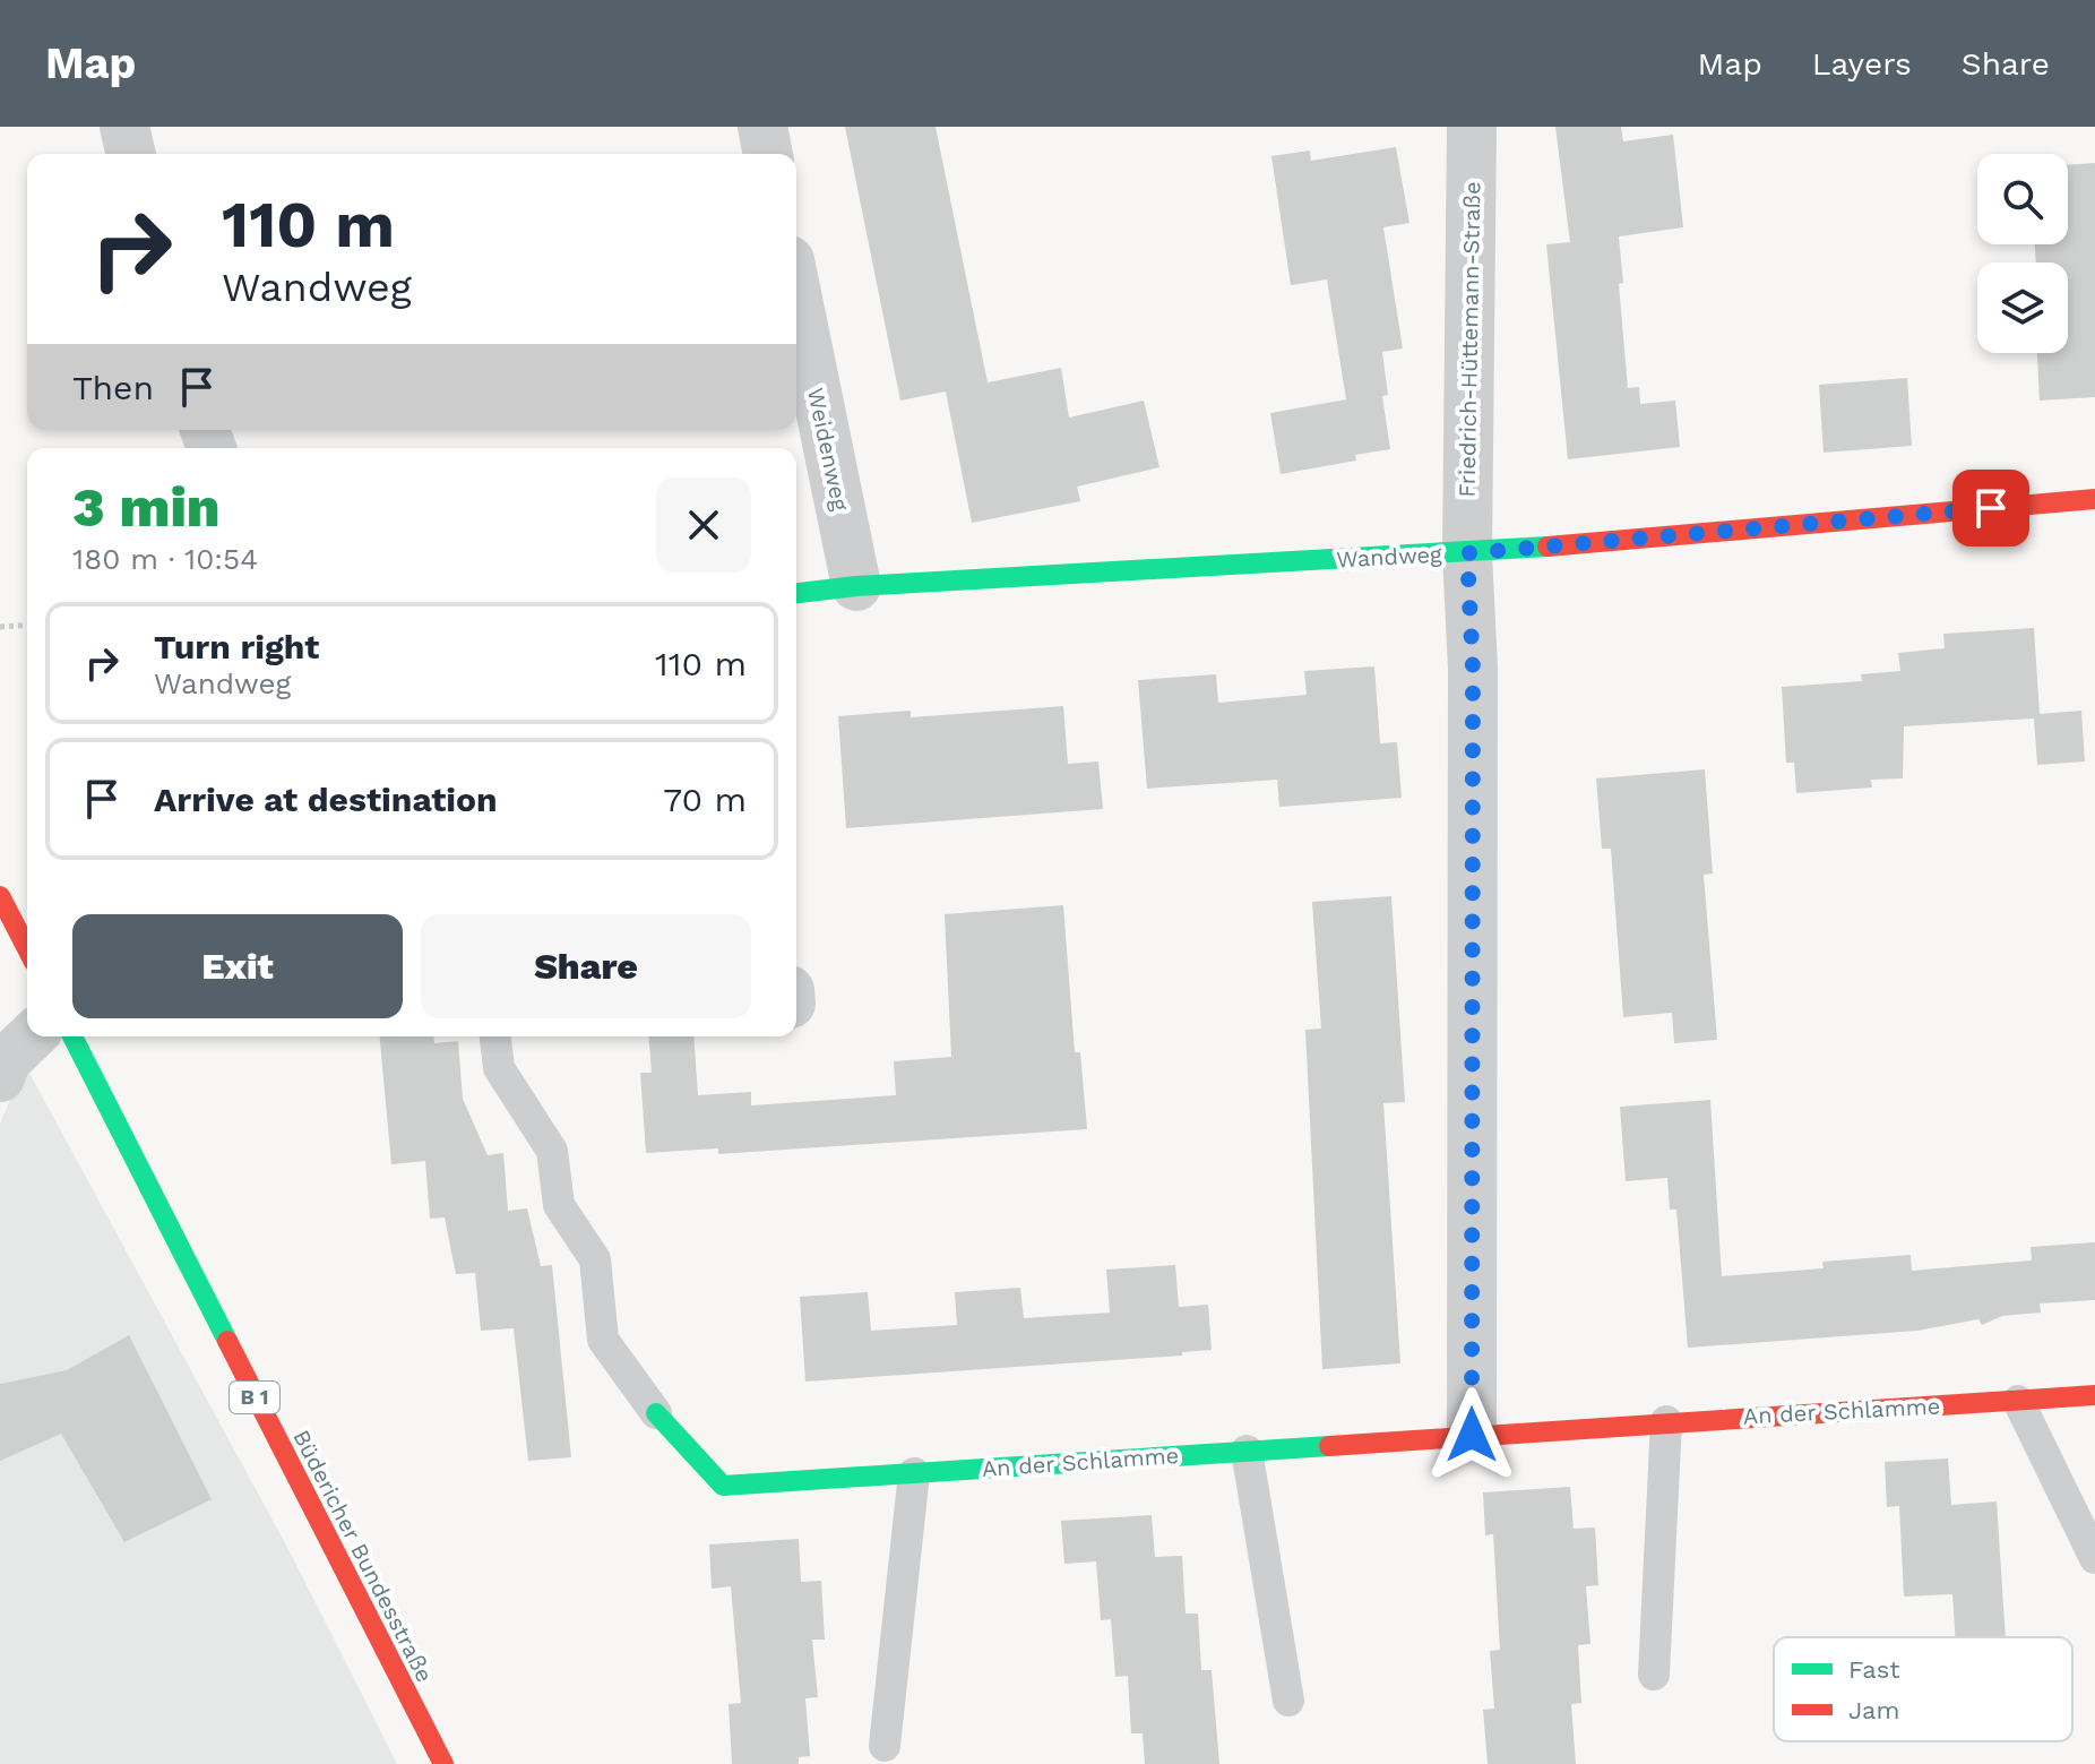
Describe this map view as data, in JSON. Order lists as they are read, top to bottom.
{
  "streets": {
    "street": [
      "Friedrich-Hüttemann-Straße",
      "Weidenweg",
      "Wandweg",
      "B 1",
      "An der Schlamme",
      "Büdericher Bundesstraße"
    ]
  },
  "crossings": [
    ["Friedrich-Hüttemann-Straße", "Wandweg"],
    ["Weidenweg", "Wandweg"]
  ],
  "legend": ["Fast", "Jam"],
  "page": {
    "header": "Map",
    "nav": ["Map", "Layers", "Share"],
    "turn": ["110 m", "Wandweg"],
    "then": "Then",
    "heading": ["3 min", "180 m · 10:54"],
    "list": [
      {
        "name": "Turn right",
        "note": "Wandweg",
        "value": "110 m"
      },
      {
        "name": "Arrive at destination",
        "value": "70 m"
      }
    ],
    "buttons": ["Exit", "Share"]
  }
}
